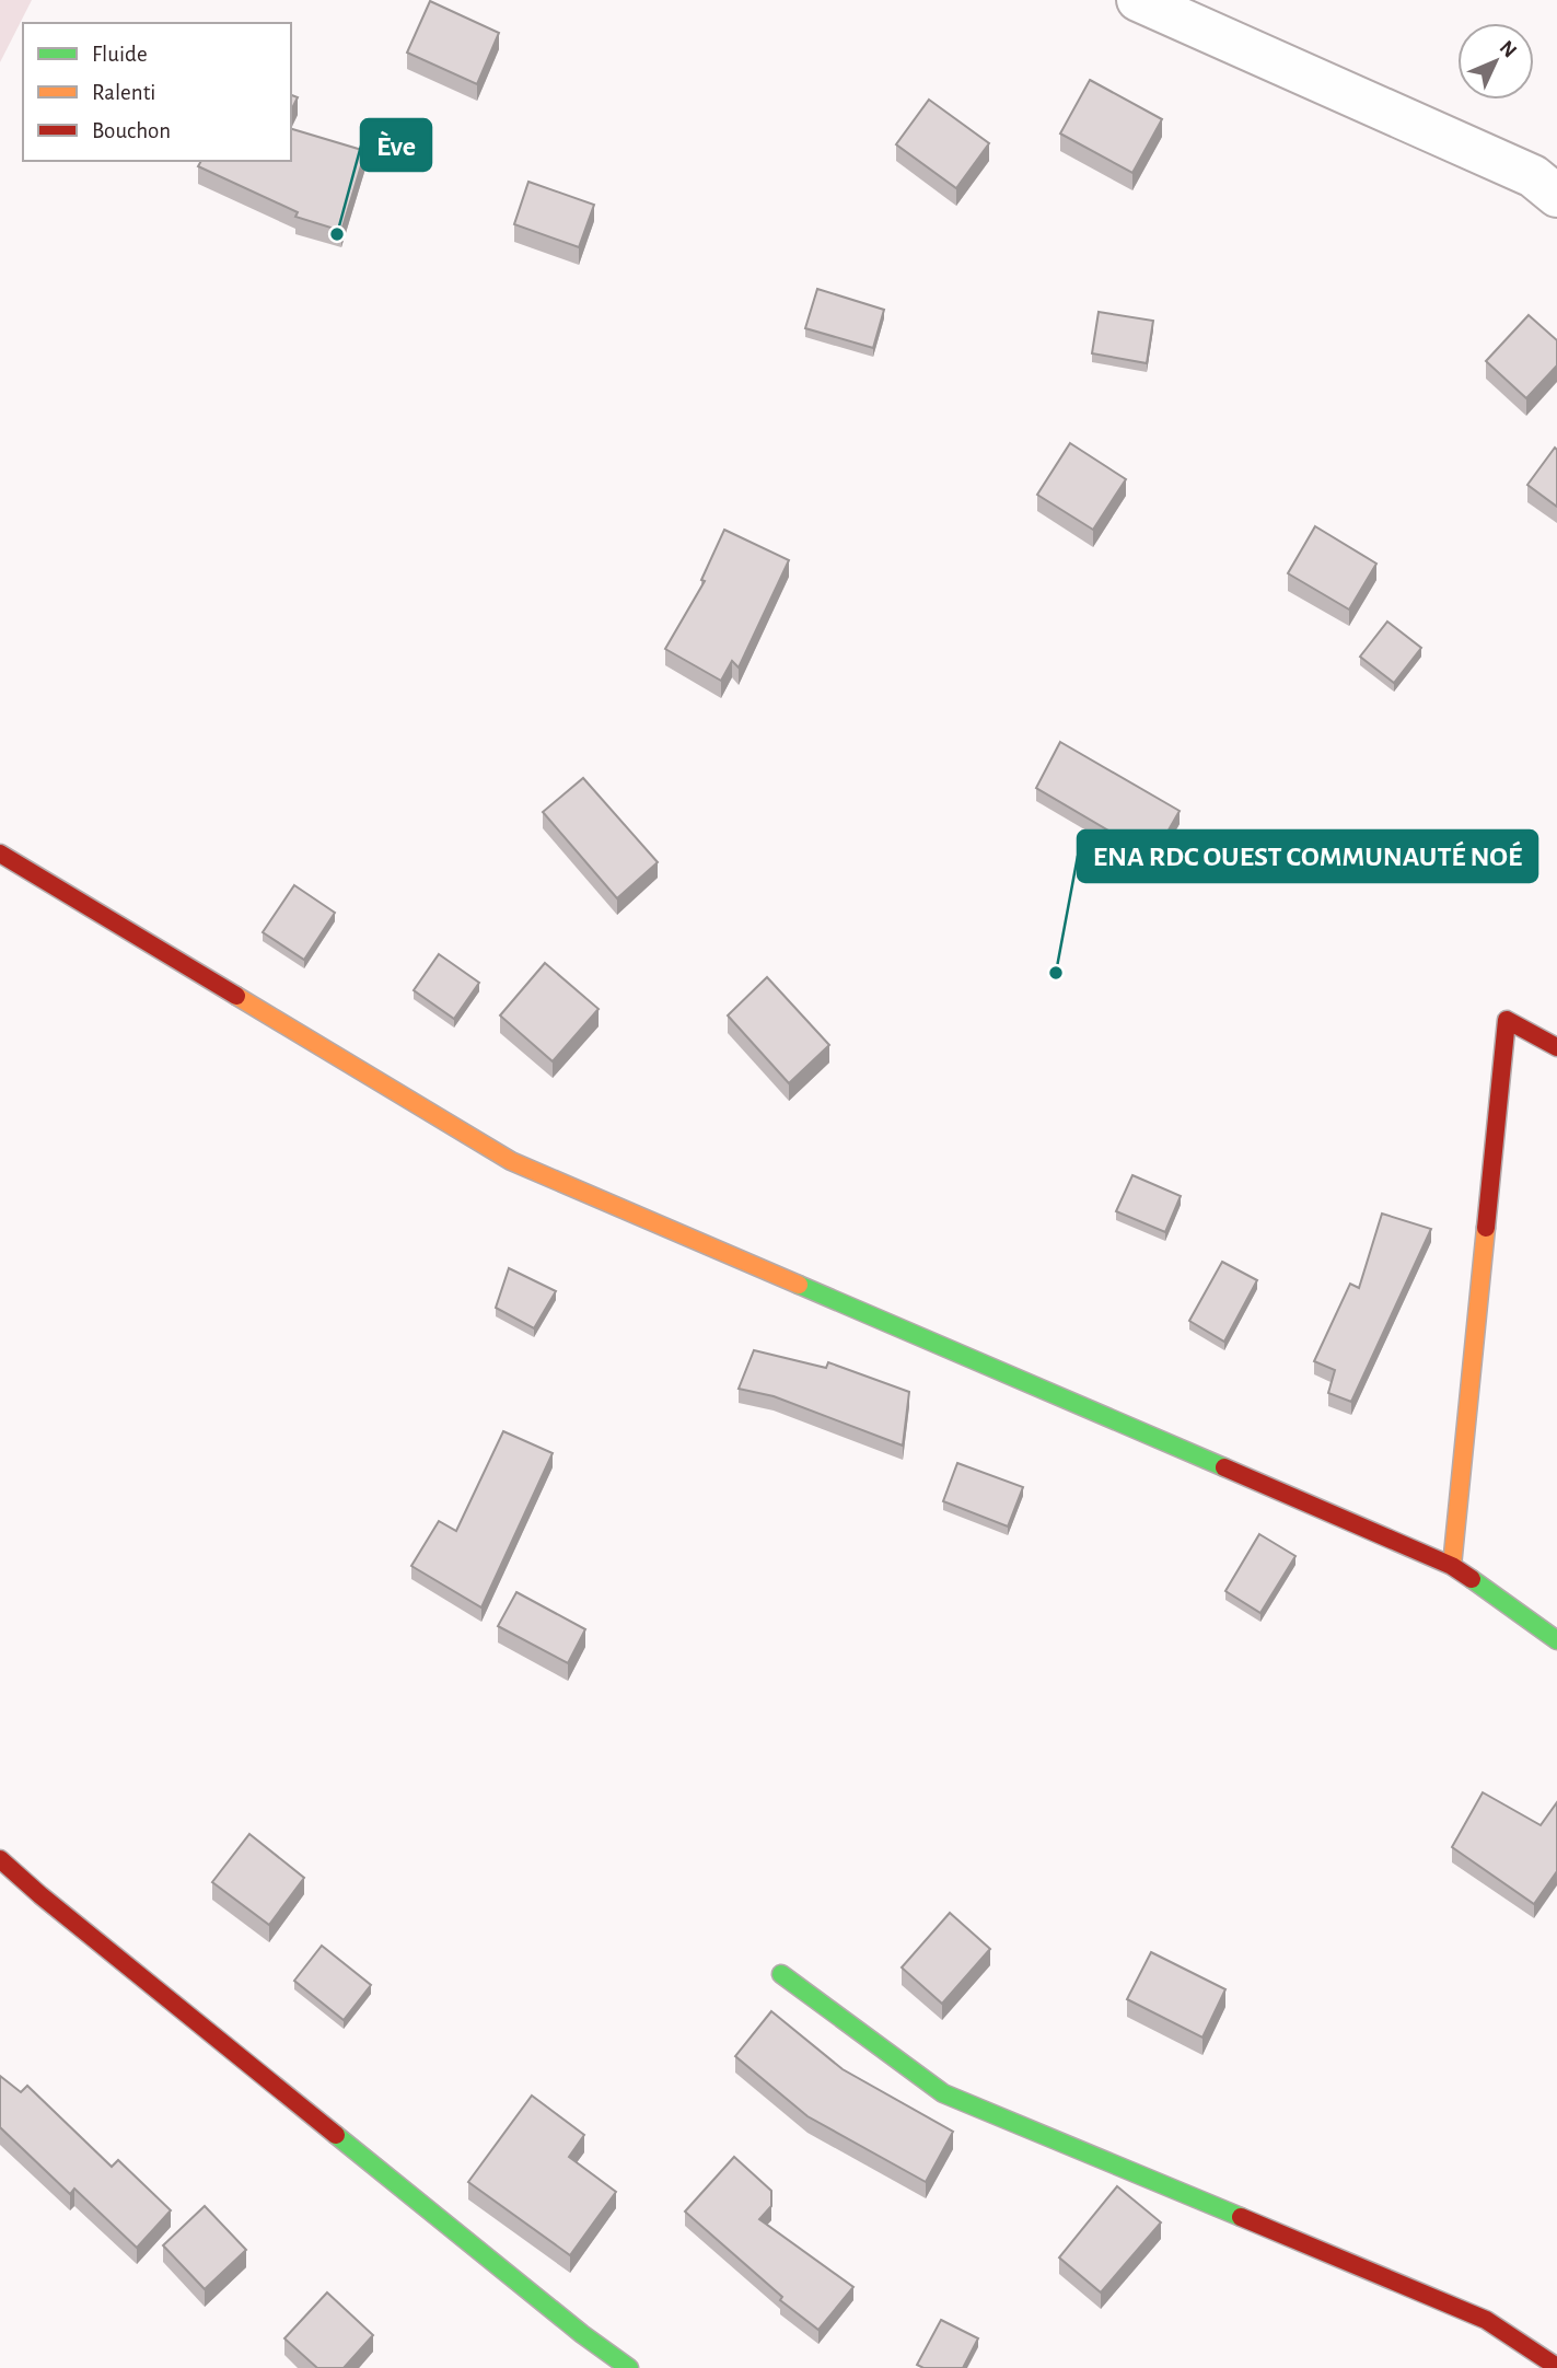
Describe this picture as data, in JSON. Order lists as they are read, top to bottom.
{
  "places": ["Ève", "ENA RDC OUEST COMMUNAUTÉ NOÉ"],
  "legend": ["Fluide", "Ralenti", "Bouchon"],
  "north": "top right"
}
